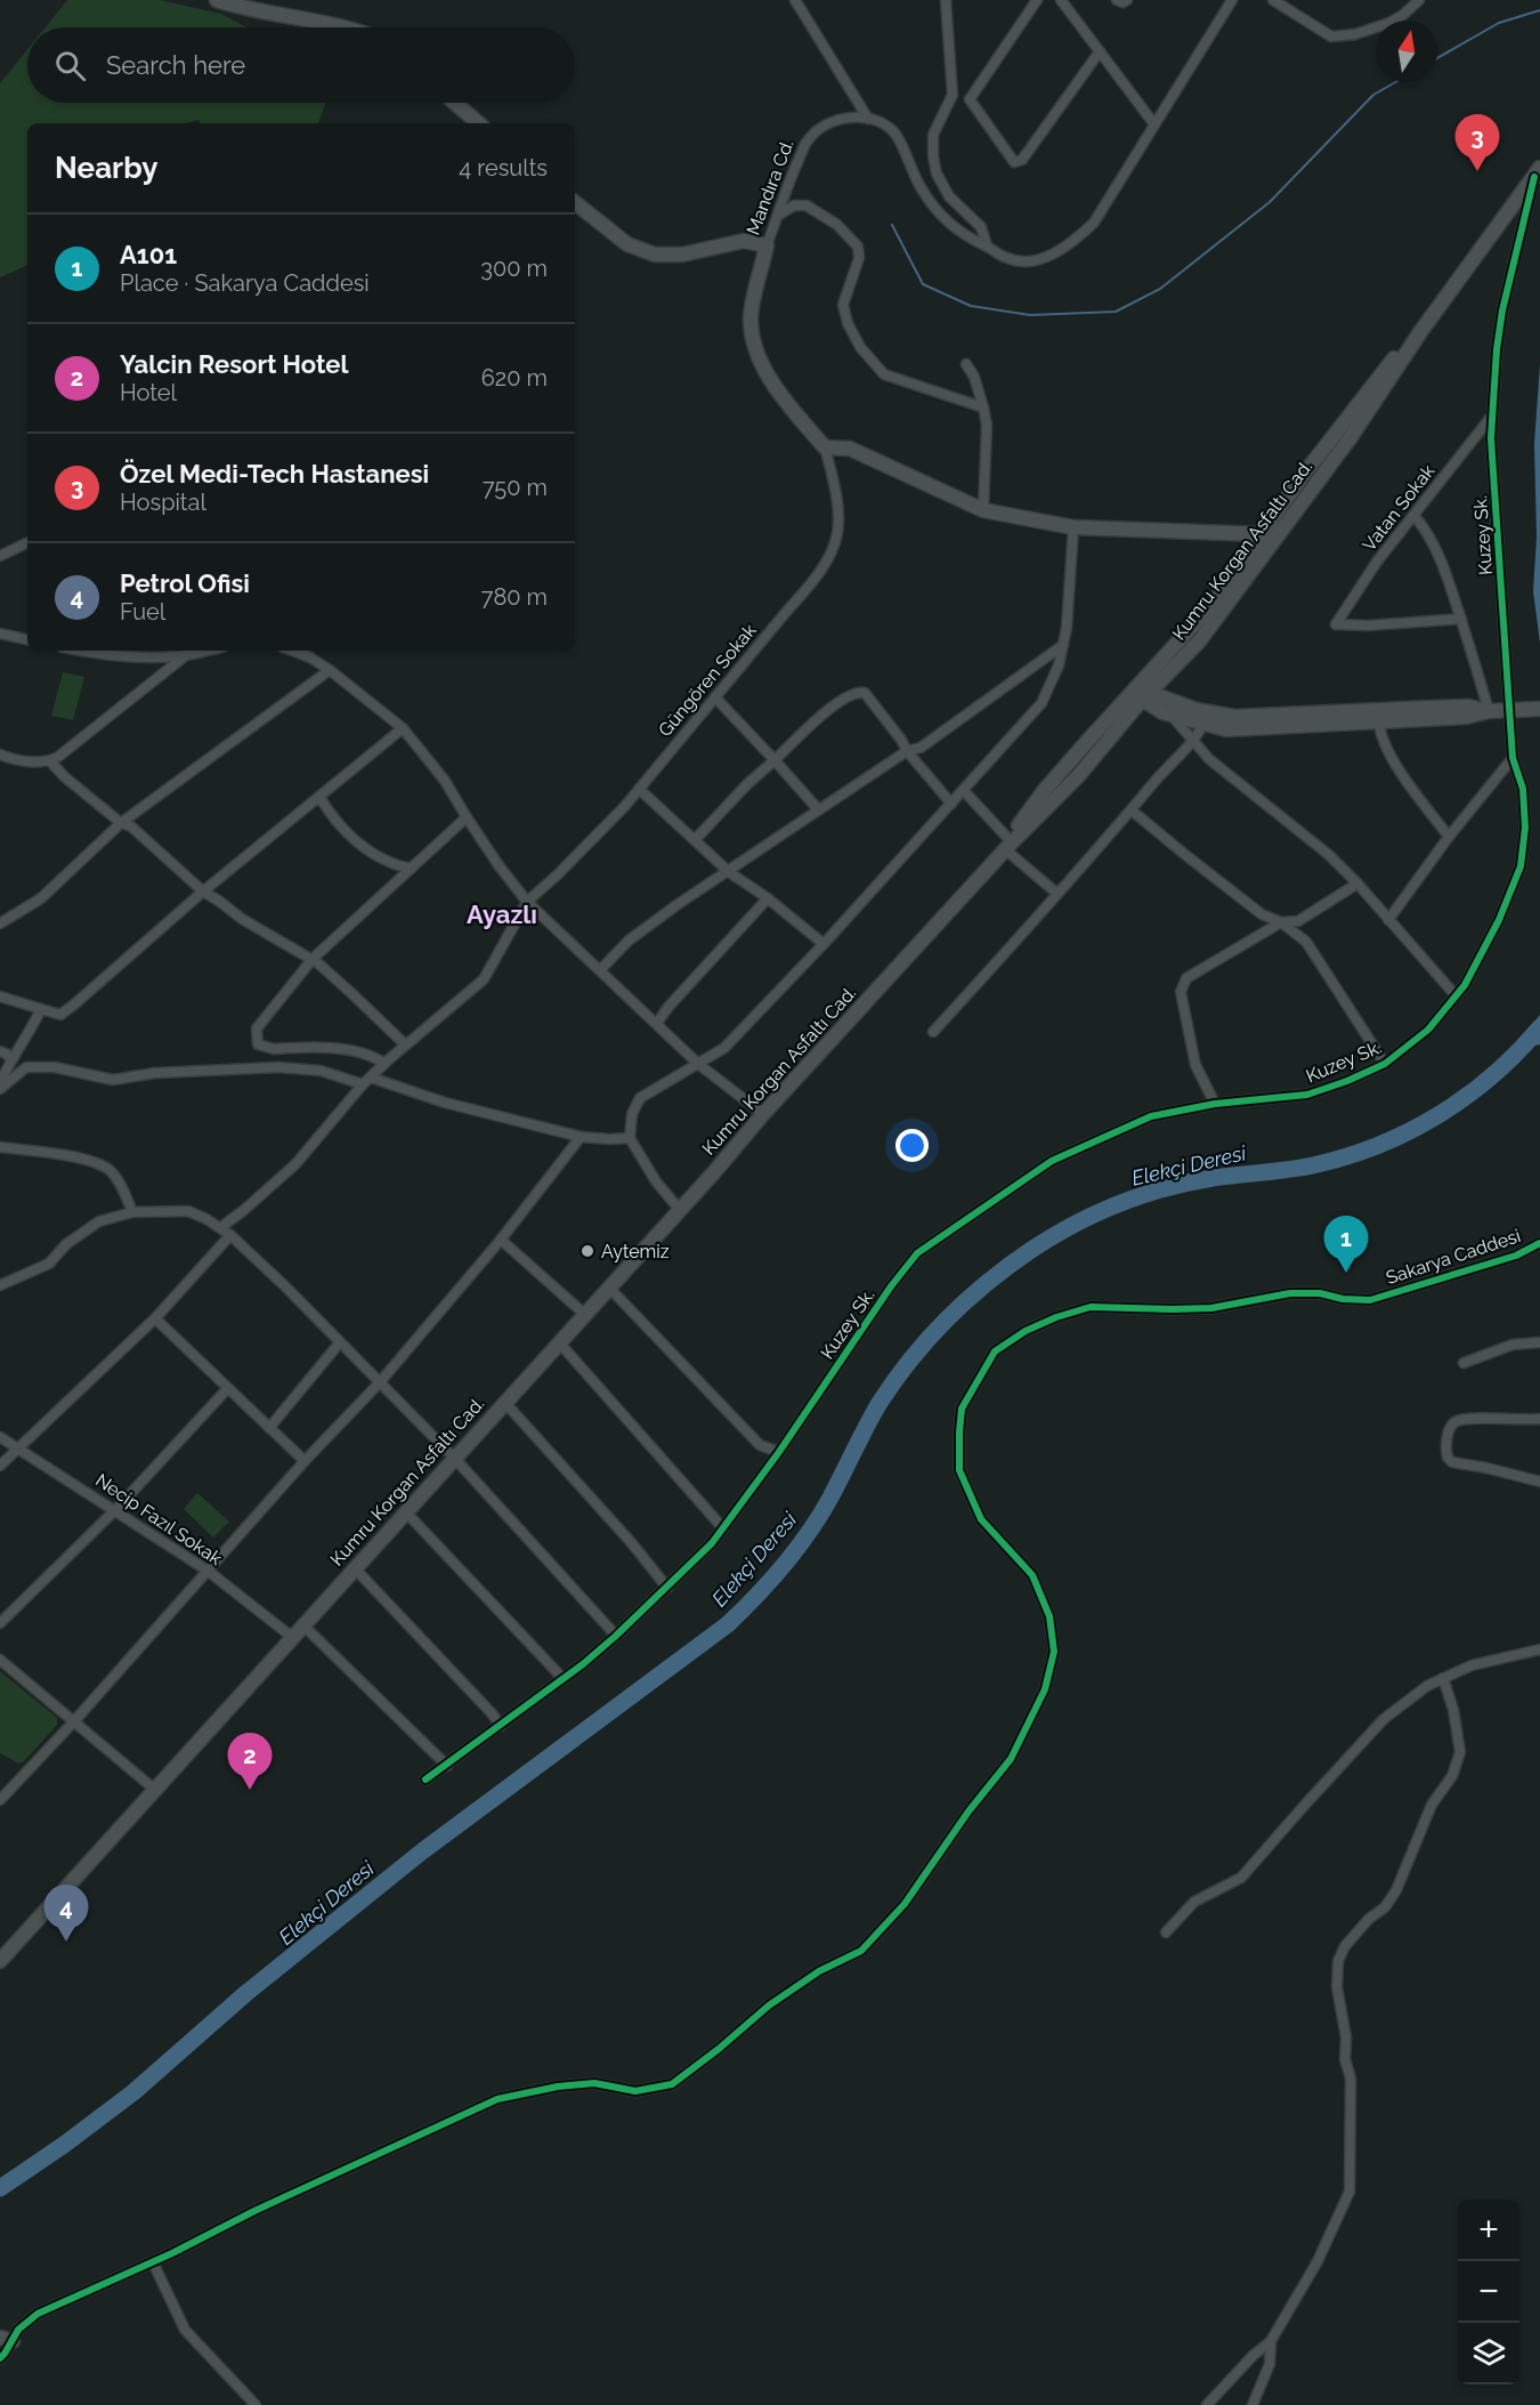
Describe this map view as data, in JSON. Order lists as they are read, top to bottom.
{
  "streets": {
    "main road": ["Mandıra Cd.", "Kumru Korgan Asfaltı Cad."],
    "street": [
      "Vatan Sokak",
      "Kuzey Sk.",
      "Güngören Sokak",
      "Sakarya Caddesi",
      "Necip Fazıl Sokak"
    ]
  },
  "crossings": [
    ["Mandıra Cd.", "Güngören Sokak"],
    ["Vatan Sokak", "Kuzey Sk."],
    ["Kuzey Sk.", "Kumru Korgan Asfaltı Cad."],
    ["Kumru Korgan Asfaltı Cad.", "Necip Fazıl Sokak"]
  ],
  "districts": ["Ayazlı"],
  "water": ["Elekçi Deresi"],
  "places": ["Aytemiz"],
  "north": "top",
  "page": {
    "search": "Search here",
    "pins": [
      "3",
      "1",
      "2",
      "4"
    ],
    "heading": ["Nearby", "4 results"],
    "list": [
      {
        "mark": "1",
        "name": "A101",
        "note": "Place · Sakarya Caddesi",
        "value": "300 m"
      },
      {
        "mark": "2",
        "name": "Yalcin Resort Hotel",
        "note": "Hotel",
        "value": "620 m"
      },
      {
        "mark": "3",
        "name": "Özel Medi-Tech Hastanesi",
        "note": "Hospital",
        "value": "750 m"
      },
      {
        "mark": "4",
        "name": "Petrol Ofisi",
        "note": "Fuel",
        "value": "780 m"
      }
    ],
    "map_buttons": ["+", "−"]
  }
}
